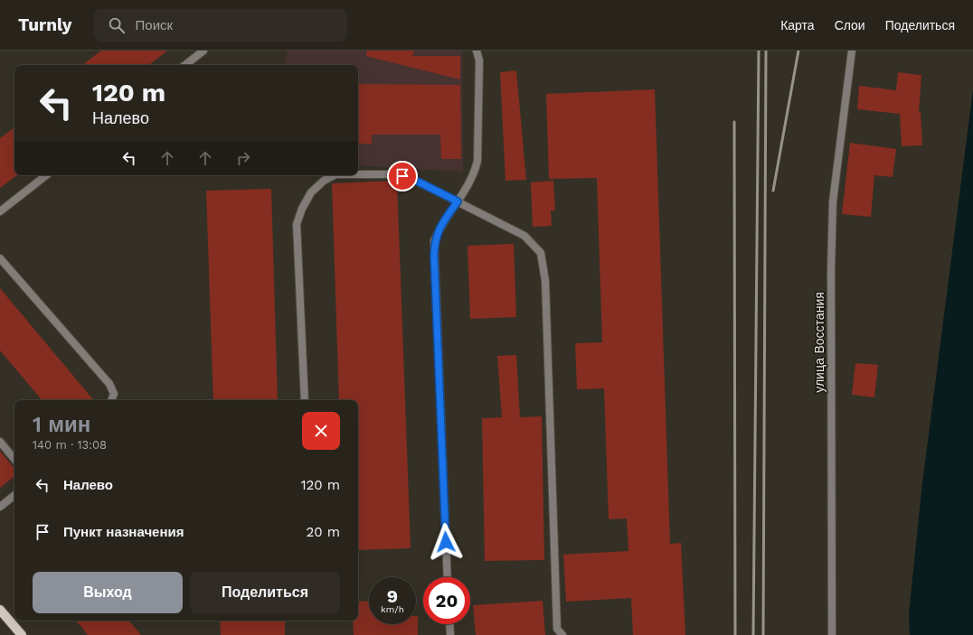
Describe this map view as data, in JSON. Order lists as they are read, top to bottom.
{
  "streets": {
    "street": ["улица Восстания"]
  },
  "page": {
    "header": "Turnly",
    "search": "Поиск",
    "nav": ["Карта", "Слои", "Поделиться"],
    "turn": ["120 m", "Налево"],
    "heading": ["1 мин", "140 m · 13:08"],
    "list": [
      {
        "name": "Налево",
        "value": "120 m"
      },
      {
        "name": "Пункт назначения",
        "value": "20 m"
      }
    ],
    "buttons": ["Выход", "Поделиться"],
    "speed": "9 km/h",
    "limit": "20"
  }
}
